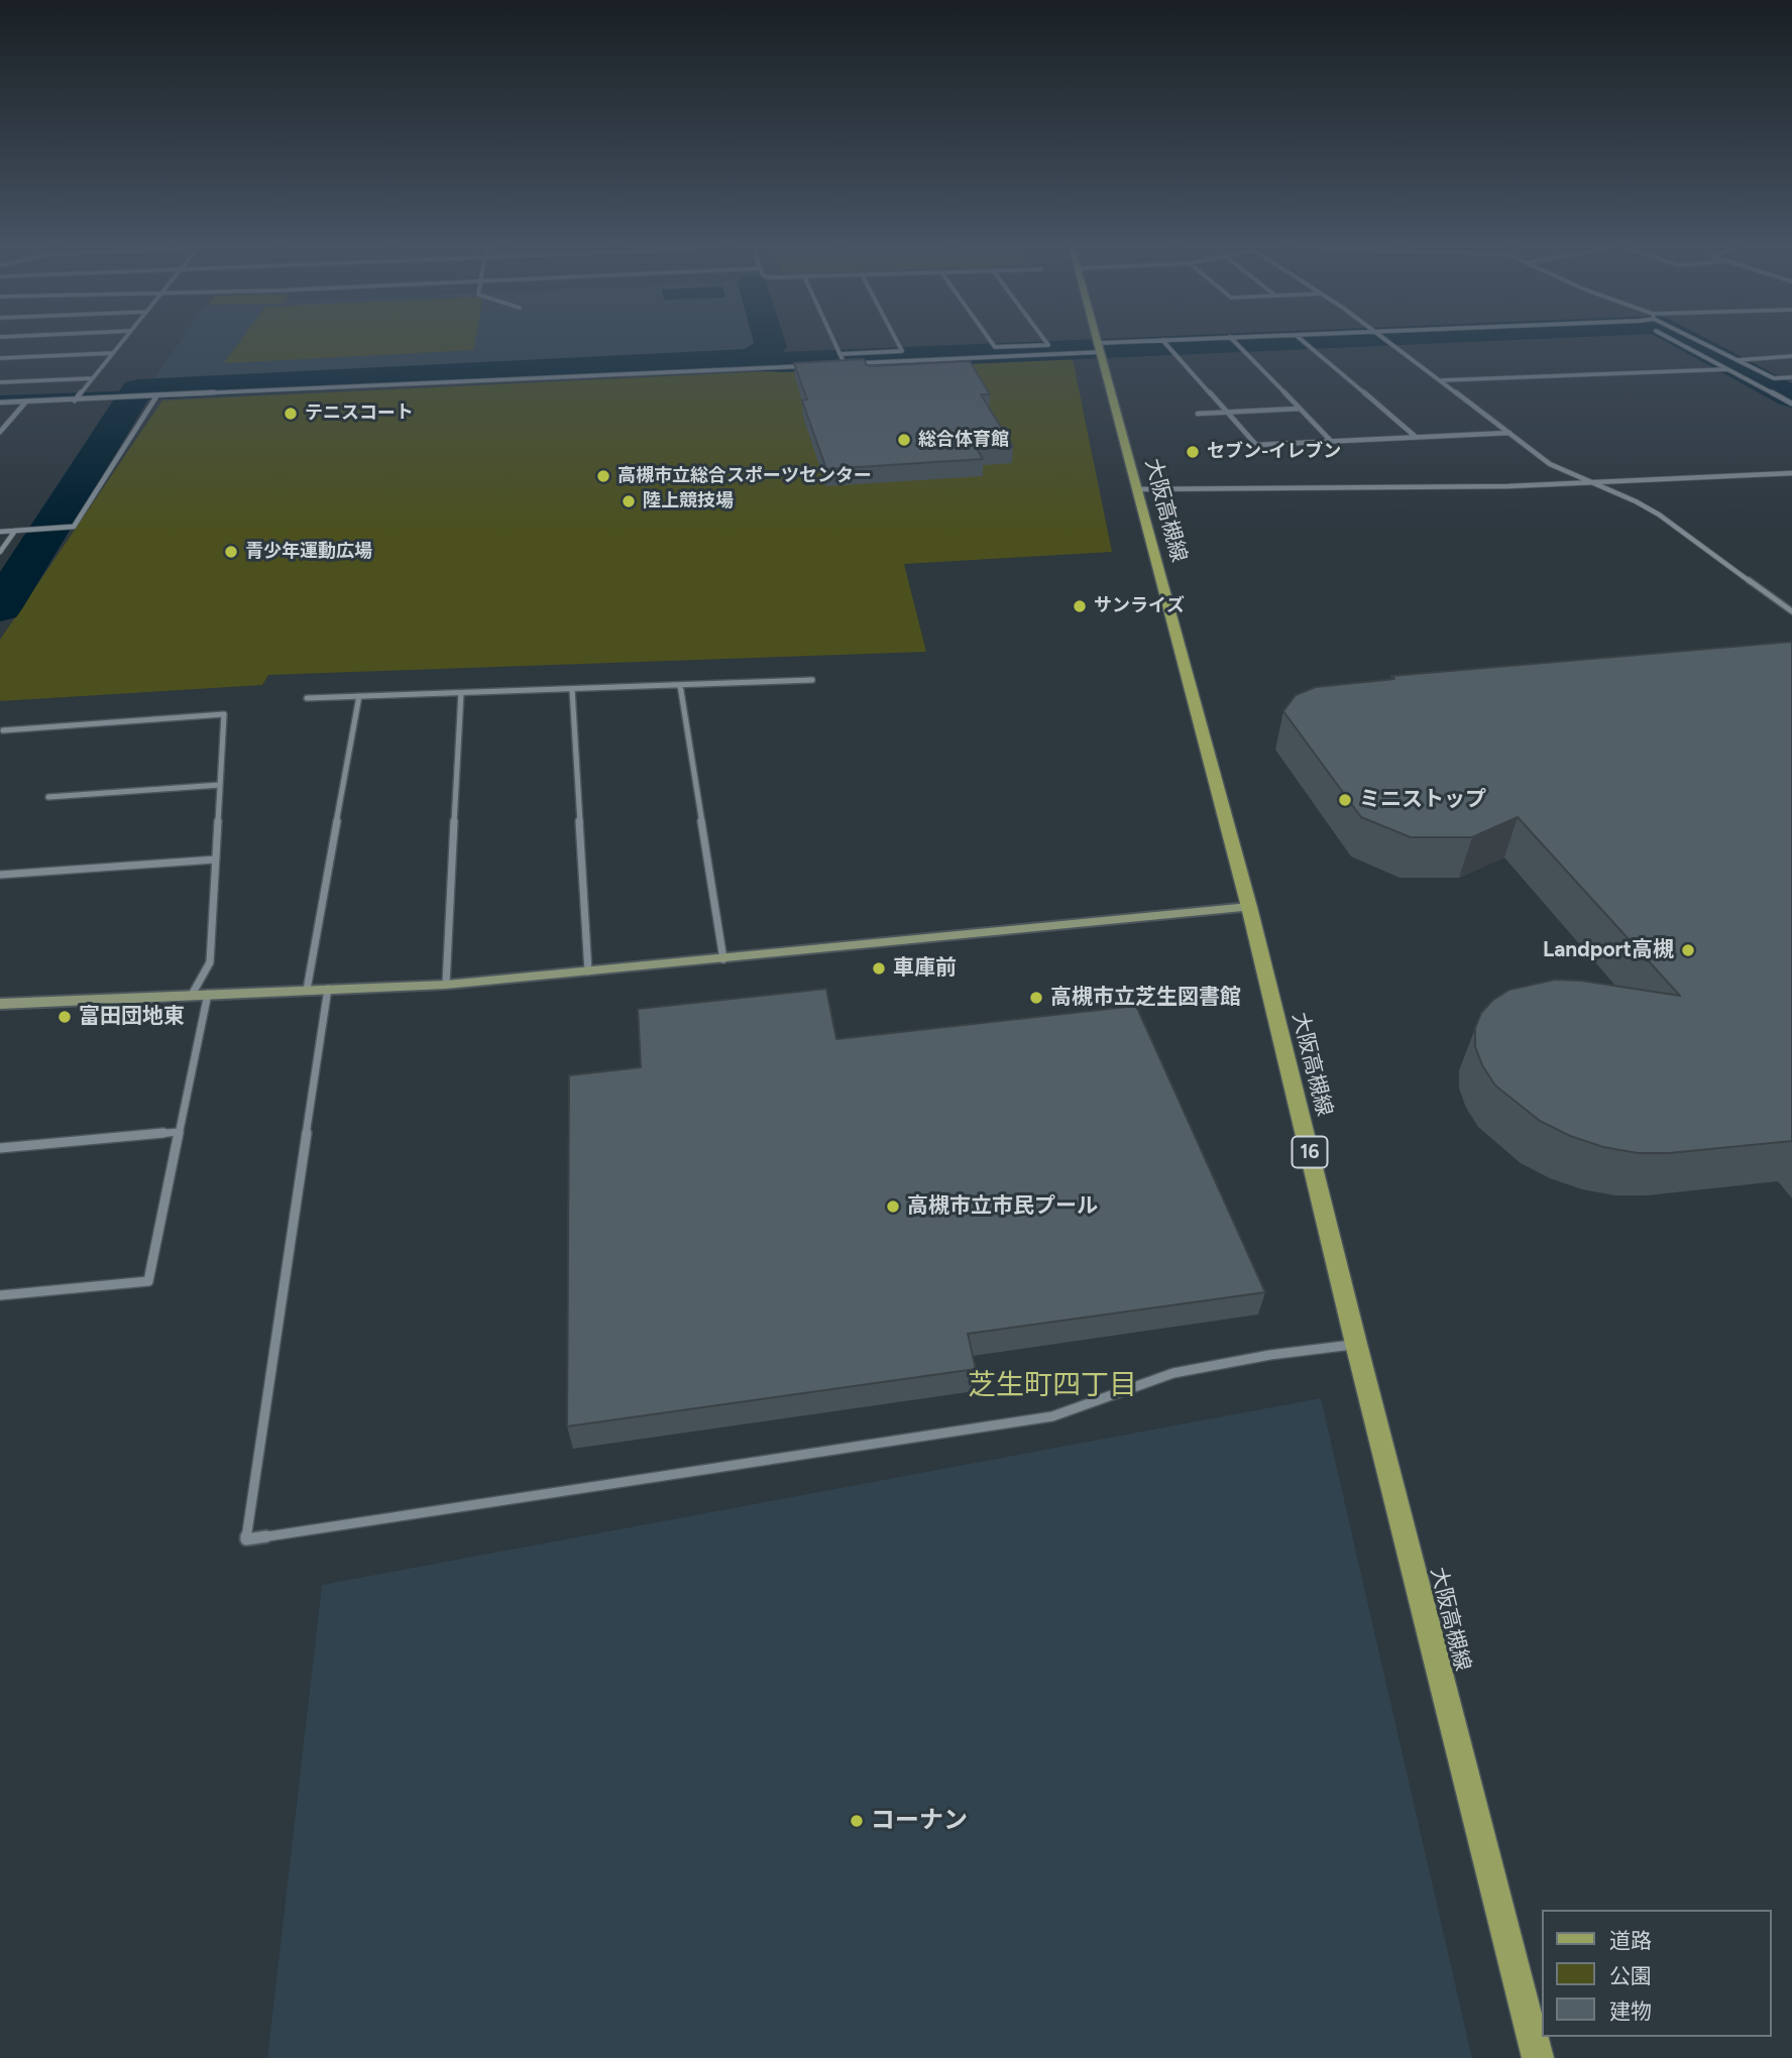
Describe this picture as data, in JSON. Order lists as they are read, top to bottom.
{
  "streets": {
    "main road": ["大阪高槻線", "16"]
  },
  "districts": ["芝生町四丁目"],
  "places": [
    "テニスコート",
    "総合体育館",
    "セブン-イレブン",
    "高槻市立総合スポーツセンター",
    "陸上競技場",
    "青少年運動広場",
    "サンライズ",
    "ミニストップ",
    "Landport高槻",
    "車庫前",
    "高槻市立芝生図書館",
    "富田団地東",
    "高槻市立市民プール",
    "コーナン"
  ],
  "legend": ["道路", "公園", "建物"]
}
